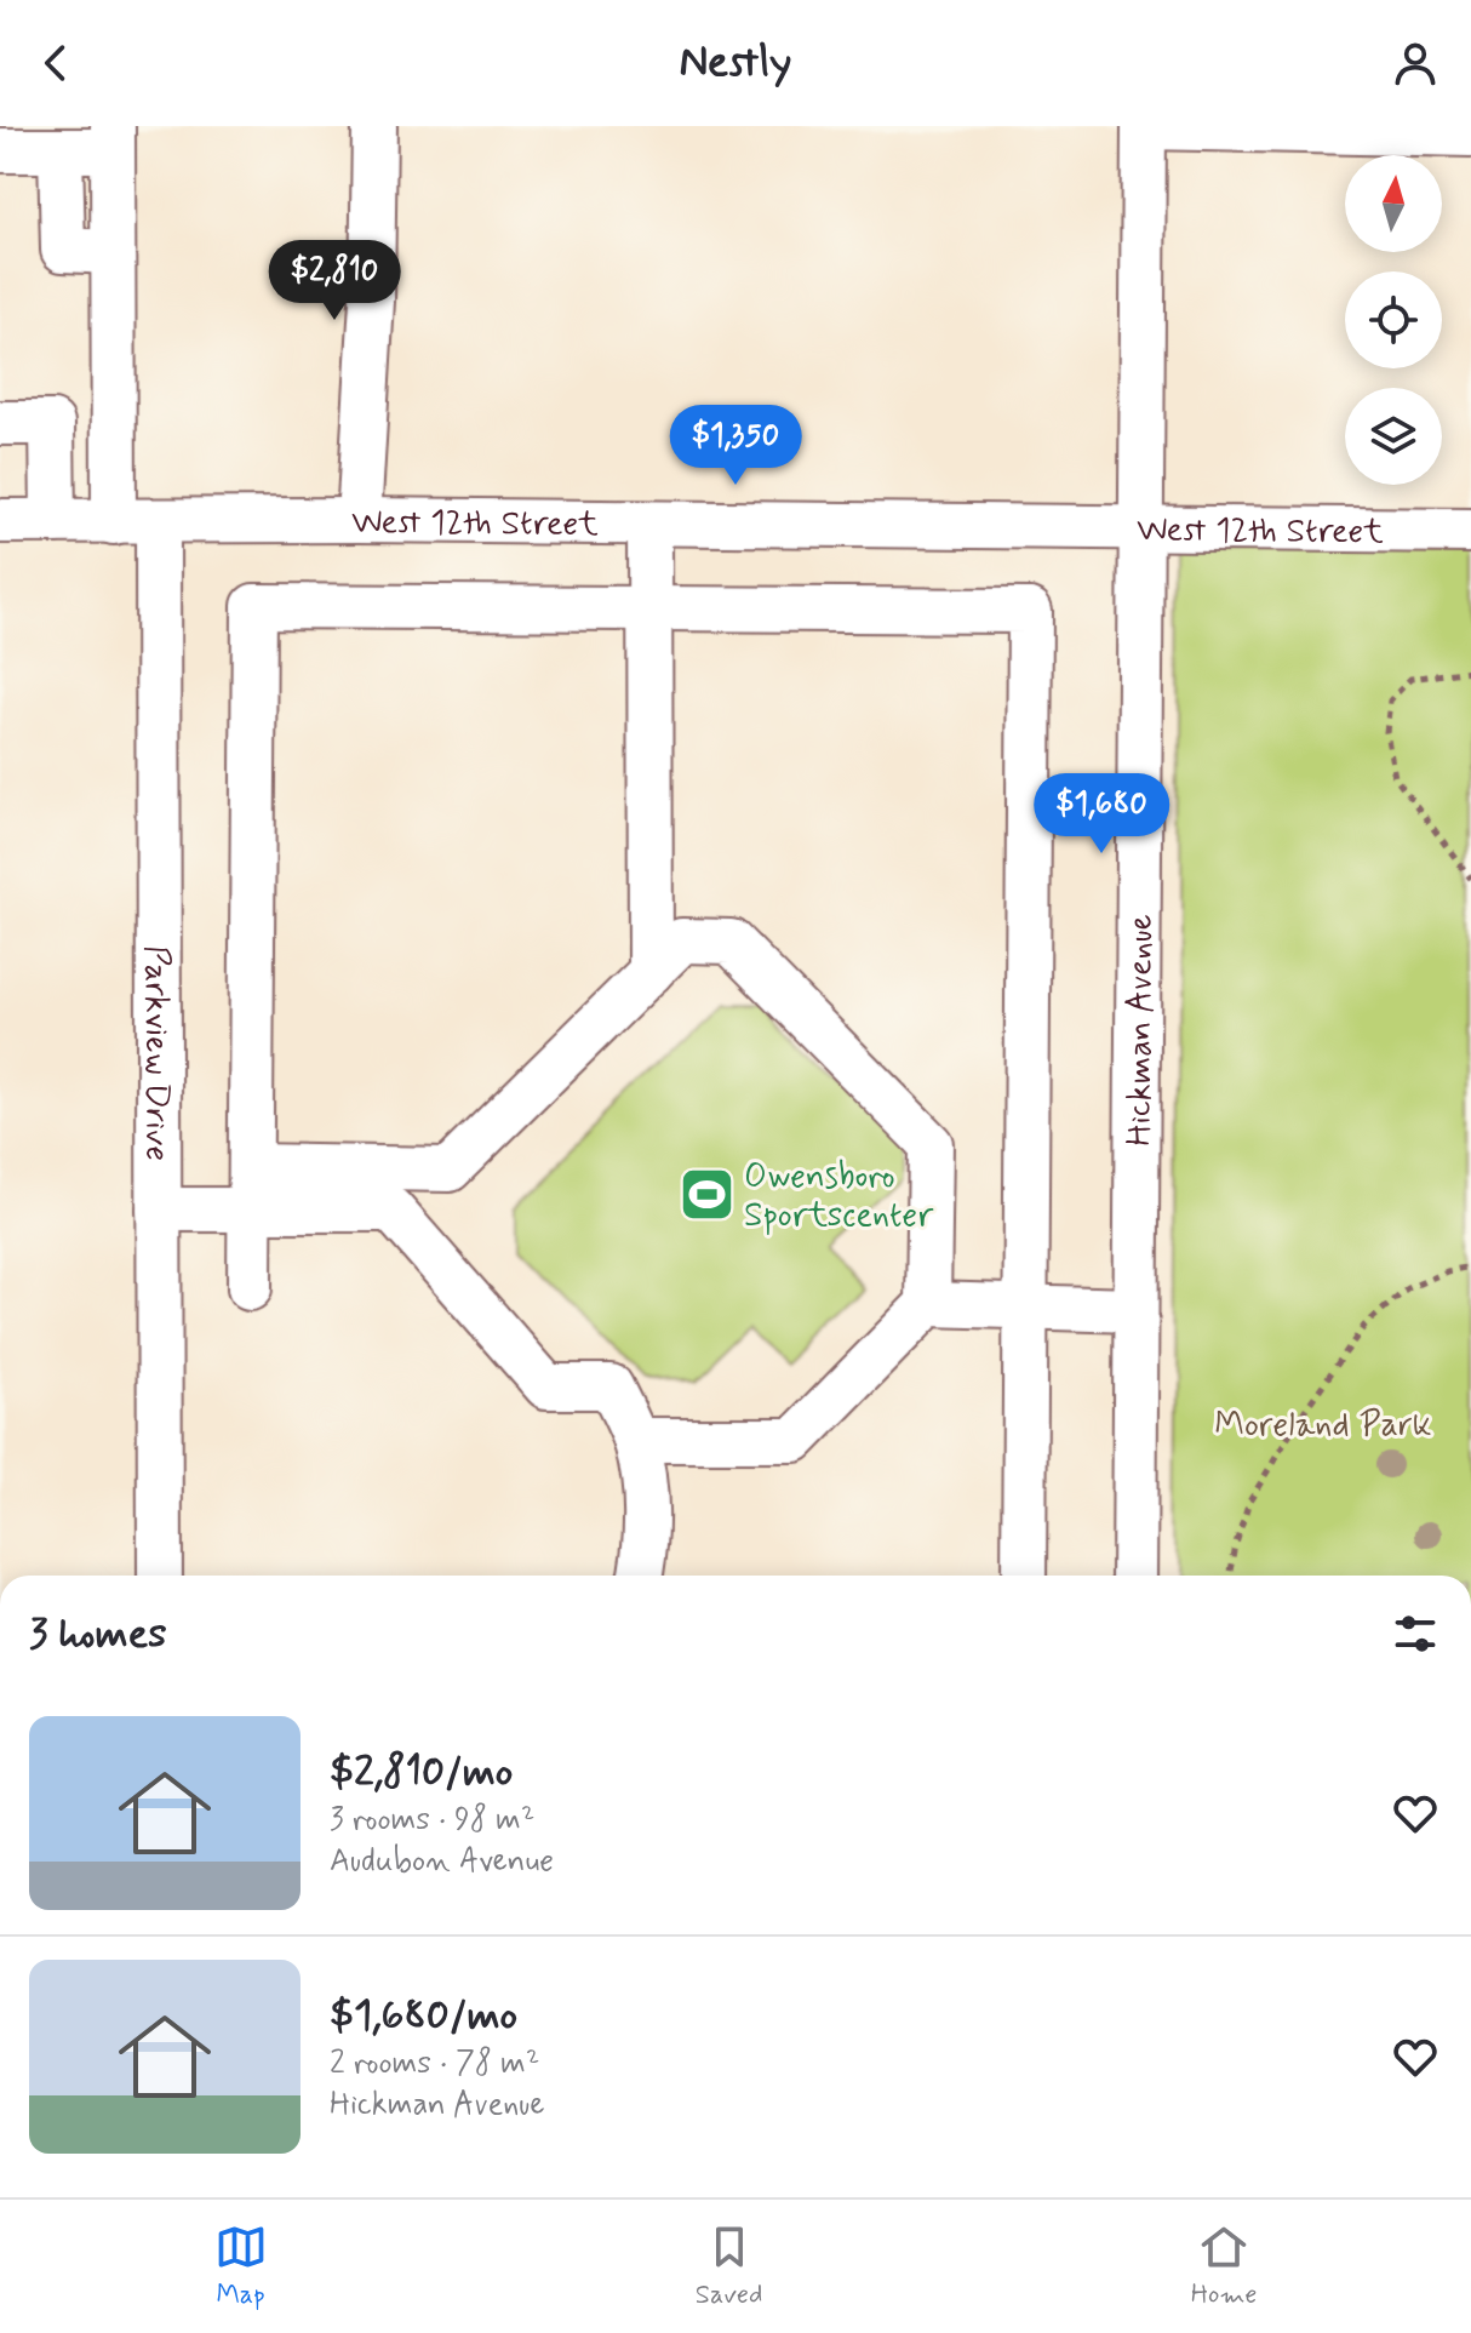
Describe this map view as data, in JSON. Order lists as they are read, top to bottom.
{
  "streets": {
    "street": ["West 12th Street", "Hickman Avenue", "Parkview Drive"]
  },
  "crossings": [
    ["West 12th Street", "Hickman Avenue"],
    ["West 12th Street", "Parkview Drive"]
  ],
  "parks": ["Moreland Park"],
  "places": {
    "sports": ["Owensboro Sportscenter"]
  },
  "north": "top",
  "page": {
    "header": "Nestly",
    "price": ["$2,810", "$1,350", "$1,680"],
    "heading": "3 homes",
    "list": [
      {
        "name": "$2,810/mo",
        "note": "3 rooms · 98 m² · Audubon Avenue"
      },
      {
        "name": "$1,680/mo",
        "note": "2 rooms · 78 m² · Hickman Avenue"
      }
    ],
    "tabs": ["Map", "Saved", "Home"]
  }
}
